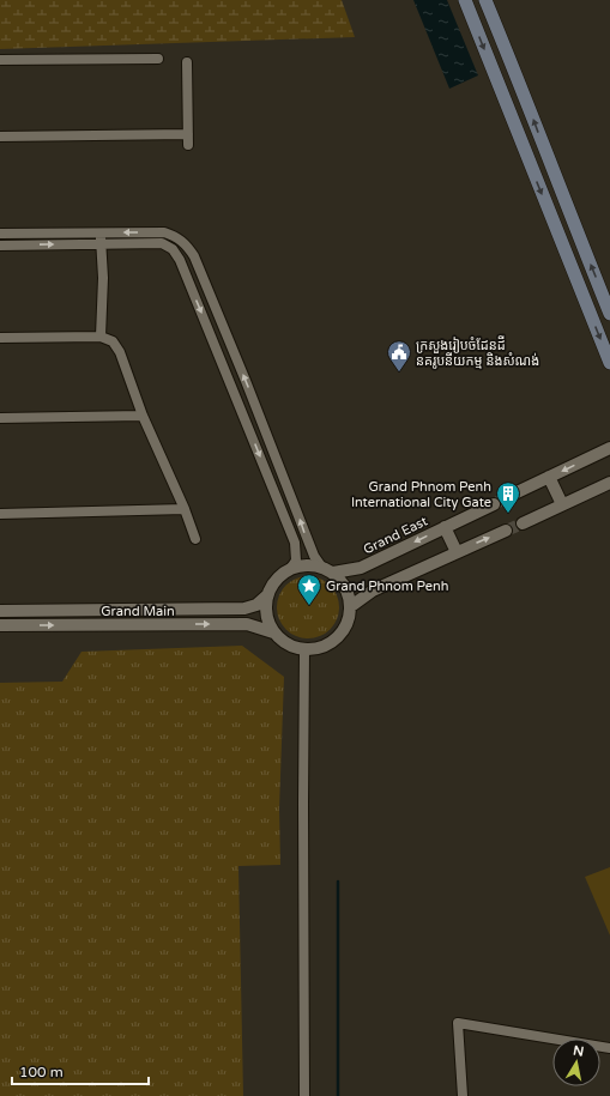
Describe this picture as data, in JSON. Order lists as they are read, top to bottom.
{
  "streets": {
    "street": ["Grand East", "Grand Main"]
  },
  "crossings": [
    ["Grand East", "Grand Main"]
  ],
  "places": {
    "public building": ["ក្រសួងរៀបចំដែនដី នគរូបនីយកម្ម និងសំណង់"],
    "building": ["Grand Phnom Penh International City Gate"],
    "place": ["Grand Phnom Penh"]
  },
  "scale_bar": "100 m",
  "north": "top"
}
